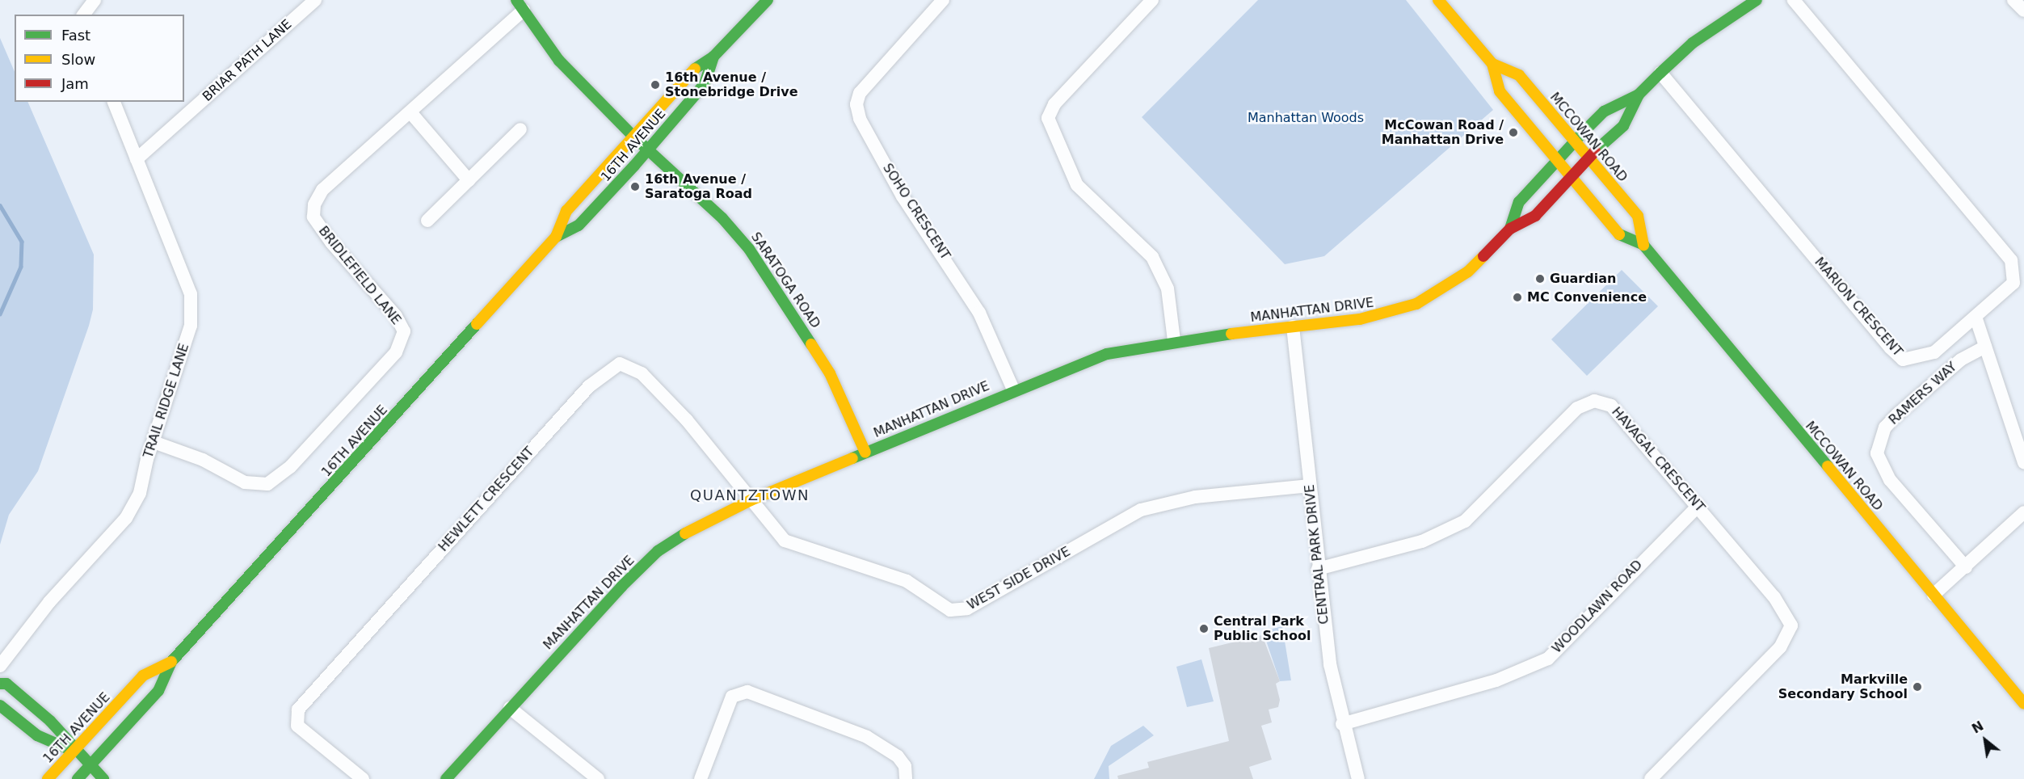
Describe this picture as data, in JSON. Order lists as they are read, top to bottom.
{
  "streets": {
    "main road": [
      "MCCOWAN ROAD",
      "16TH AVENUE",
      "SARATOGA ROAD",
      "MANHATTAN DRIVE"
    ],
    "street": [
      "BRIAR PATH LANE",
      "SOHO CRESCENT",
      "BRIDLEFIELD LANE",
      "MARION CRESCENT",
      "RAMERS WAY",
      "TRAIL RIDGE LANE",
      "HAVAGAL CRESCENT",
      "HEWLETT CRESCENT",
      "CENTRAL PARK DRIVE",
      "WEST SIDE DRIVE",
      "WOODLAWN ROAD"
    ]
  },
  "crossings": [
    ["BRIAR PATH LANE", "TRAIL RIDGE LANE"],
    ["MCCOWAN ROAD", "MANHATTAN DRIVE"],
    ["16TH AVENUE", "SARATOGA ROAD"],
    ["SOHO CRESCENT", "MANHATTAN DRIVE"],
    ["BRIDLEFIELD LANE", "SARATOGA ROAD"],
    ["BRIDLEFIELD LANE", "TRAIL RIDGE LANE"],
    ["SARATOGA ROAD", "MANHATTAN DRIVE"],
    ["MANHATTAN DRIVE", "HEWLETT CRESCENT"],
    ["MANHATTAN DRIVE", "CENTRAL PARK DRIVE"],
    ["MANHATTAN DRIVE", "WEST SIDE DRIVE"],
    ["HAVAGAL CRESCENT", "CENTRAL PARK DRIVE"],
    ["HAVAGAL CRESCENT", "WOODLAWN ROAD"],
    ["HEWLETT CRESCENT", "WEST SIDE DRIVE"],
    ["CENTRAL PARK DRIVE", "WEST SIDE DRIVE"],
    ["CENTRAL PARK DRIVE", "WOODLAWN ROAD"]
  ],
  "districts": ["QUANTZTOWN"],
  "parks": ["Manhattan Woods"],
  "places": [
    "16th Avenue / Stonebridge Drive",
    "McCowan Road / Manhattan Drive",
    "16th Avenue / Saratoga Road",
    "Guardian",
    "MC Convenience",
    "Central Park Public School",
    "Markville Secondary School"
  ],
  "legend": ["Fast", "Slow", "Jam"],
  "north": "top left"
}
